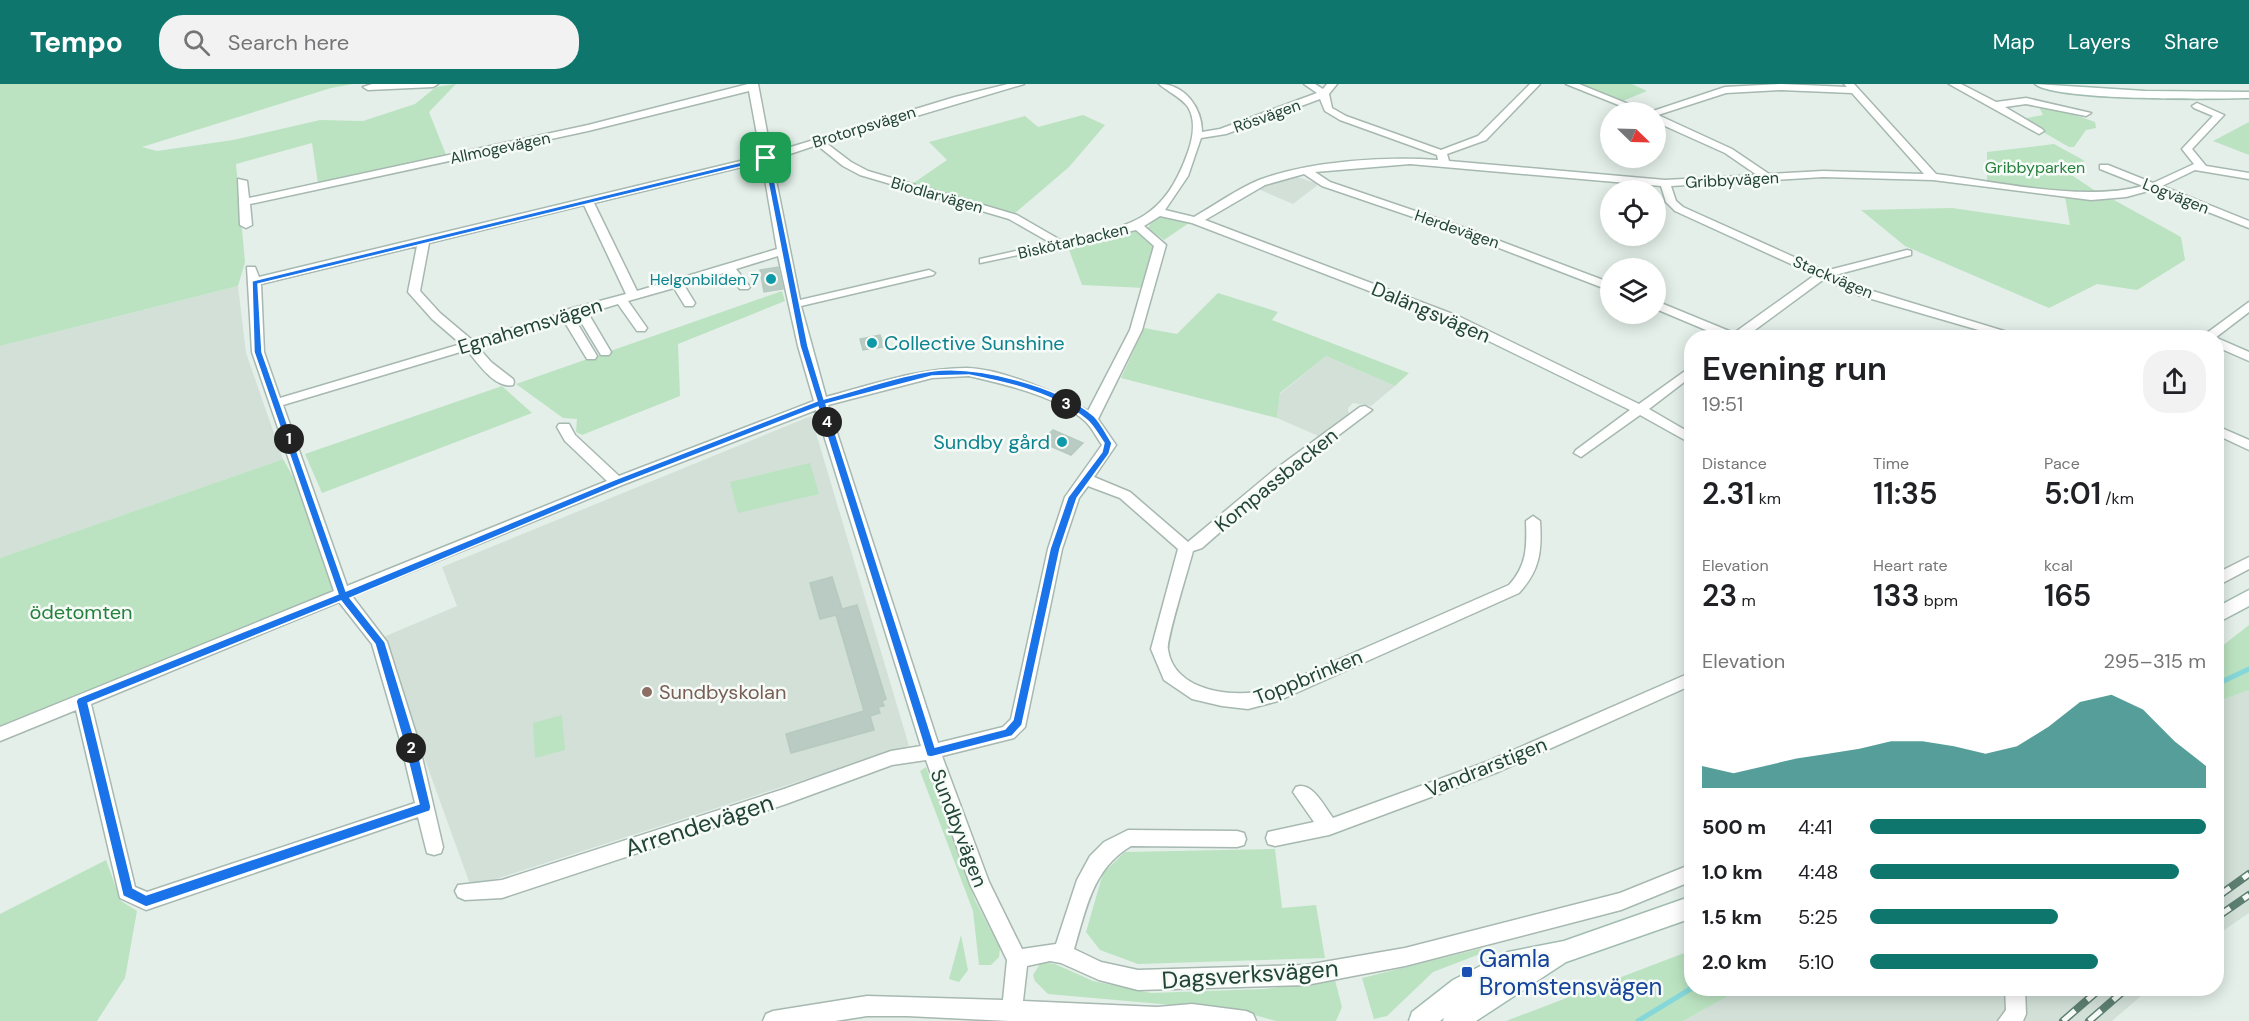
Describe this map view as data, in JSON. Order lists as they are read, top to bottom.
{
  "streets": {
    "street": [
      "Rösvägen",
      "Brotorpsvägen",
      "Allmogevägen",
      "Gribbyvägen",
      "Biodlarvägen",
      "Logvägen",
      "Herdevägen",
      "Biskötarbacken",
      "Stackvägen",
      "Dalängsvägen",
      "Egnahemsvägen",
      "Kompassbacken",
      "Toppbrinken",
      "Vandrarstigen",
      "Arrendevägen",
      "Sundbyvägen",
      "Dagsverksvägen"
    ]
  },
  "crossings": [
    ["Brotorpsvägen", "Biodlarvägen"],
    ["Brotorpsvägen", "Egnahemsvägen"],
    ["Brotorpsvägen", "Sundbyvägen"],
    ["Allmogevägen", "Sundbyvägen"],
    ["Gribbyvägen", "Logvägen"],
    ["Gribbyvägen", "Herdevägen"],
    ["Gribbyvägen", "Dalängsvägen"],
    ["Biodlarvägen", "Biskötarbacken"],
    ["Biskötarbacken", "Dalängsvägen"],
    ["Egnahemsvägen", "Sundbyvägen"],
    ["Kompassbacken", "Toppbrinken"],
    ["Arrendevägen", "Sundbyvägen"],
    ["Sundbyvägen", "Dagsverksvägen"]
  ],
  "parks": ["Gribbyparken", "ödetomten"],
  "places": {
    "other": [
      "Helgonbilden 7",
      "Collective Sunshine",
      "Sundby gård",
      "Sundbyskolan"
    ],
    "transit": ["Gamla Bromstensvägen"]
  },
  "north": "bottom right",
  "page": {
    "header": "Tempo",
    "search": "Search here",
    "nav": ["Map", "Layers", "Share"],
    "heading": ["Evening run", "19:51"],
    "pins": [
      "3",
      "4",
      "1",
      "2"
    ],
    "stats": [
      ["Distance", "2.31 km"],
      ["Time", "11:35"],
      ["Pace", "5:01 /km"],
      ["Elevation", "23 m"],
      ["Heart rate", "133 bpm"],
      ["kcal", "165"]
    ],
    "chart": ["Elevation", "295–315 m"],
    "list": [
      {
        "name": "500 m",
        "note": "4:41"
      },
      {
        "name": "1.0 km",
        "note": "4:48"
      },
      {
        "name": "1.5 km",
        "note": "5:25"
      },
      {
        "name": "2.0 km",
        "note": "5:10"
      }
    ]
  }
}
